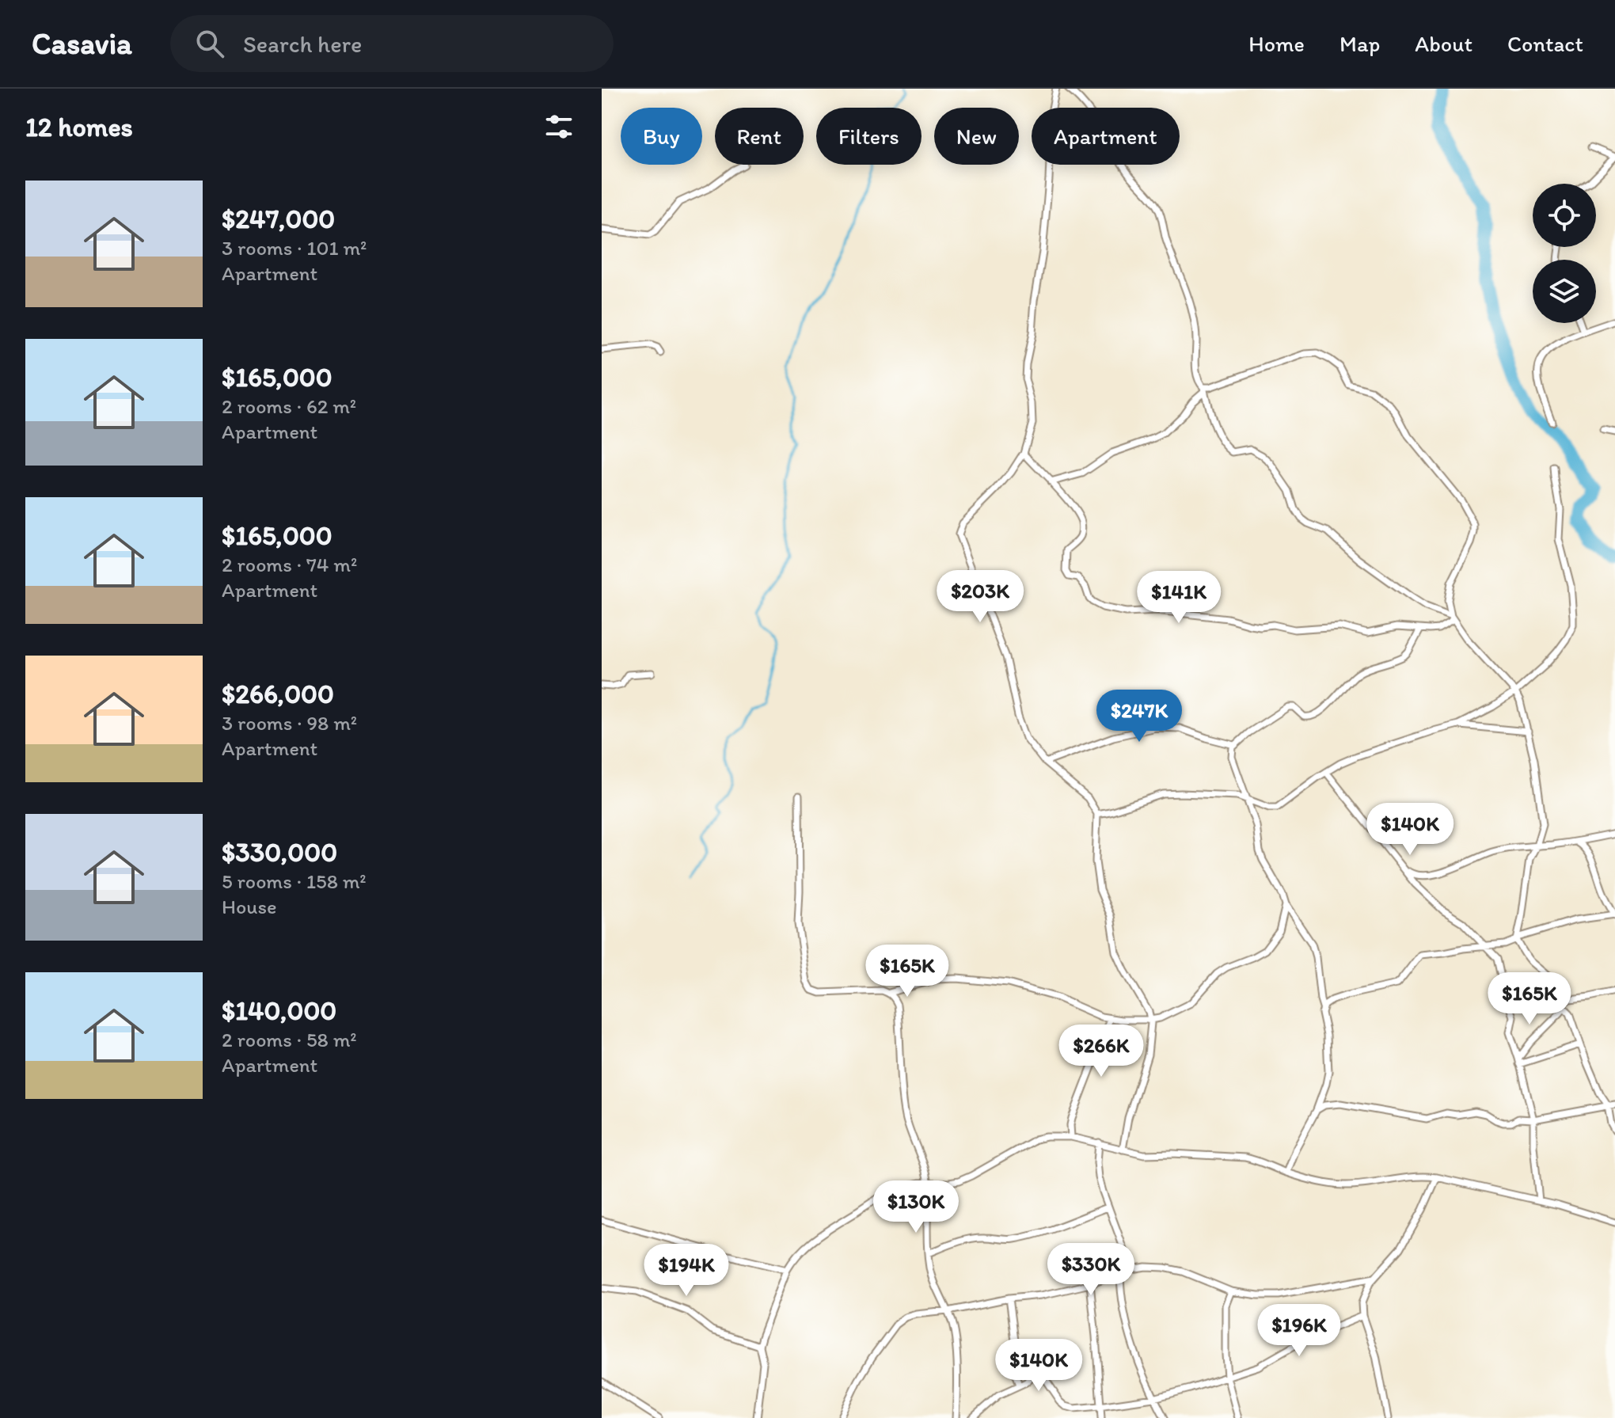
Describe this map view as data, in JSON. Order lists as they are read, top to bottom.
{
  "page": {
    "header": "Casavia",
    "search": "Search here",
    "nav": [
      "Home",
      "Map",
      "About",
      "Contact"
    ],
    "heading": "12 homes",
    "chip": [
      "Buy",
      "Rent",
      "Filters",
      "New",
      "Apartment"
    ],
    "list": [
      {
        "name": "$247,000",
        "note": "3 rooms · 101 m² · Apartment"
      },
      {
        "name": "$165,000",
        "note": "2 rooms · 62 m² · Apartment"
      },
      {
        "name": "$165,000",
        "note": "2 rooms · 74 m² · Apartment"
      },
      {
        "name": "$266,000",
        "note": "3 rooms · 98 m² · Apartment"
      },
      {
        "name": "$330,000",
        "note": "5 rooms · 158 m² · House"
      },
      {
        "name": "$140,000",
        "note": "2 rooms · 58 m² · Apartment"
      }
    ],
    "price": [
      "$203K",
      "$141K",
      "$247K",
      "$140K",
      "$165K",
      "$165K",
      "$266K",
      "$130K",
      "$330K",
      "$194K",
      "$196K",
      "$140K"
    ]
  }
}
